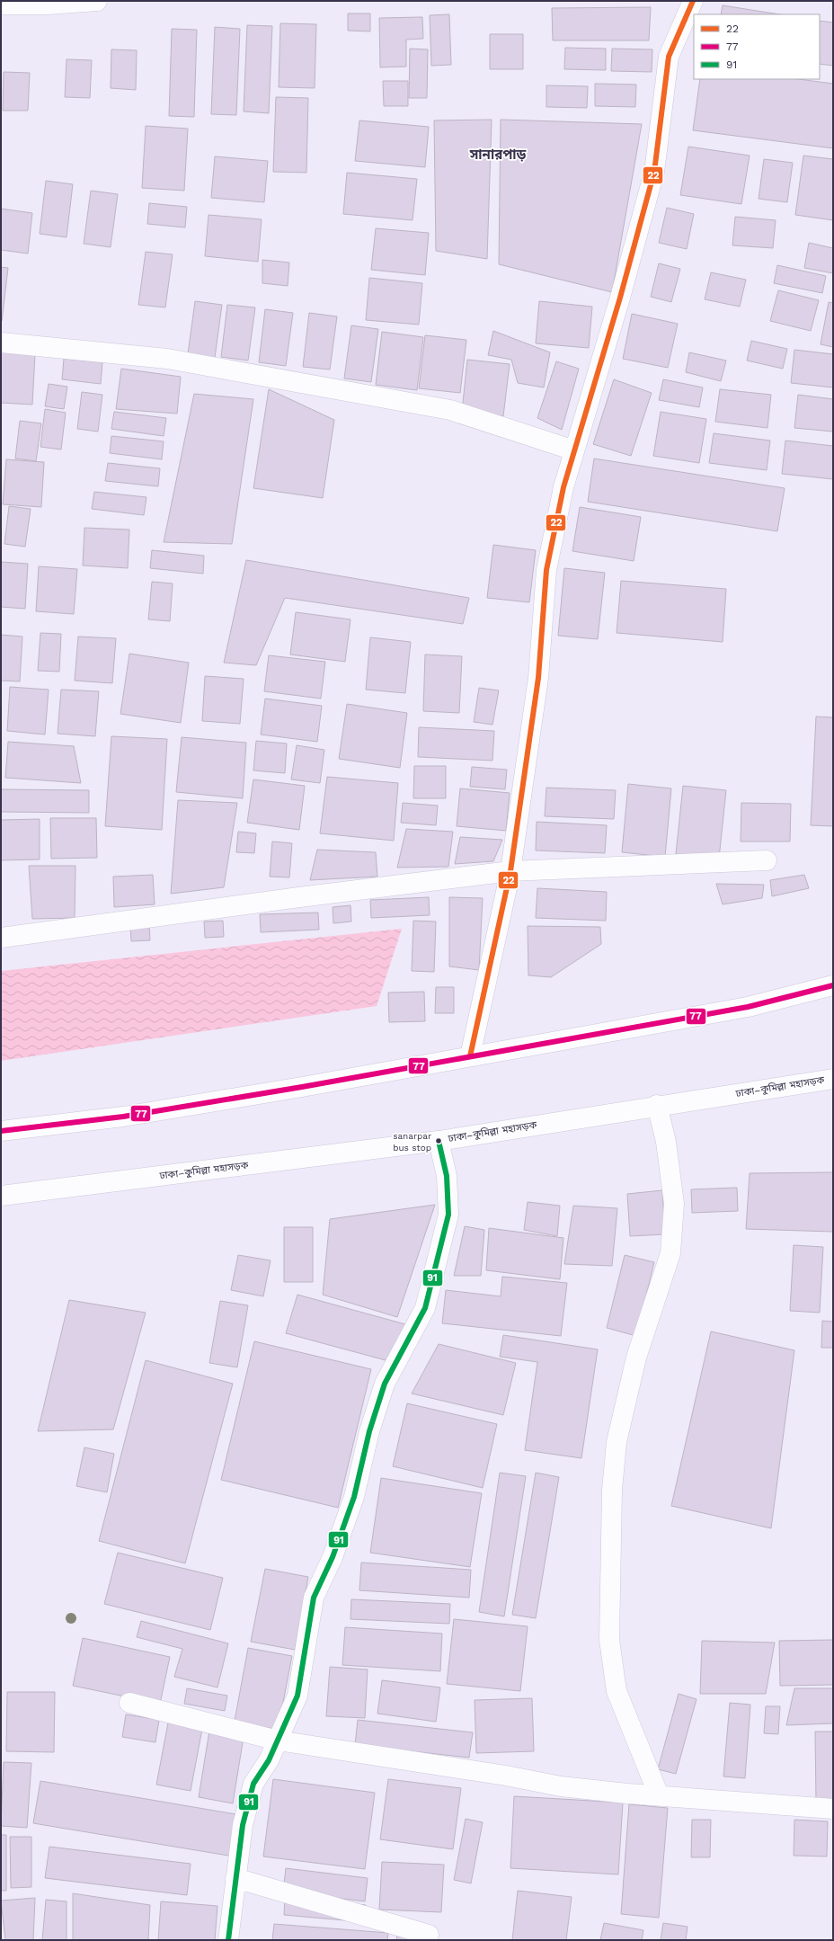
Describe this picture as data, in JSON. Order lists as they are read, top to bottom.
{
  "streets": {
    "main road": ["ঢাকা–কুমিল্লা মহাসড়ক"]
  },
  "districts": ["সানারপাড়"],
  "places": ["sanarpar bus stop"],
  "lines": ["transit line 22", "transit line 77", "transit line 91"],
  "legend": ["22", "77", "91"]
}
